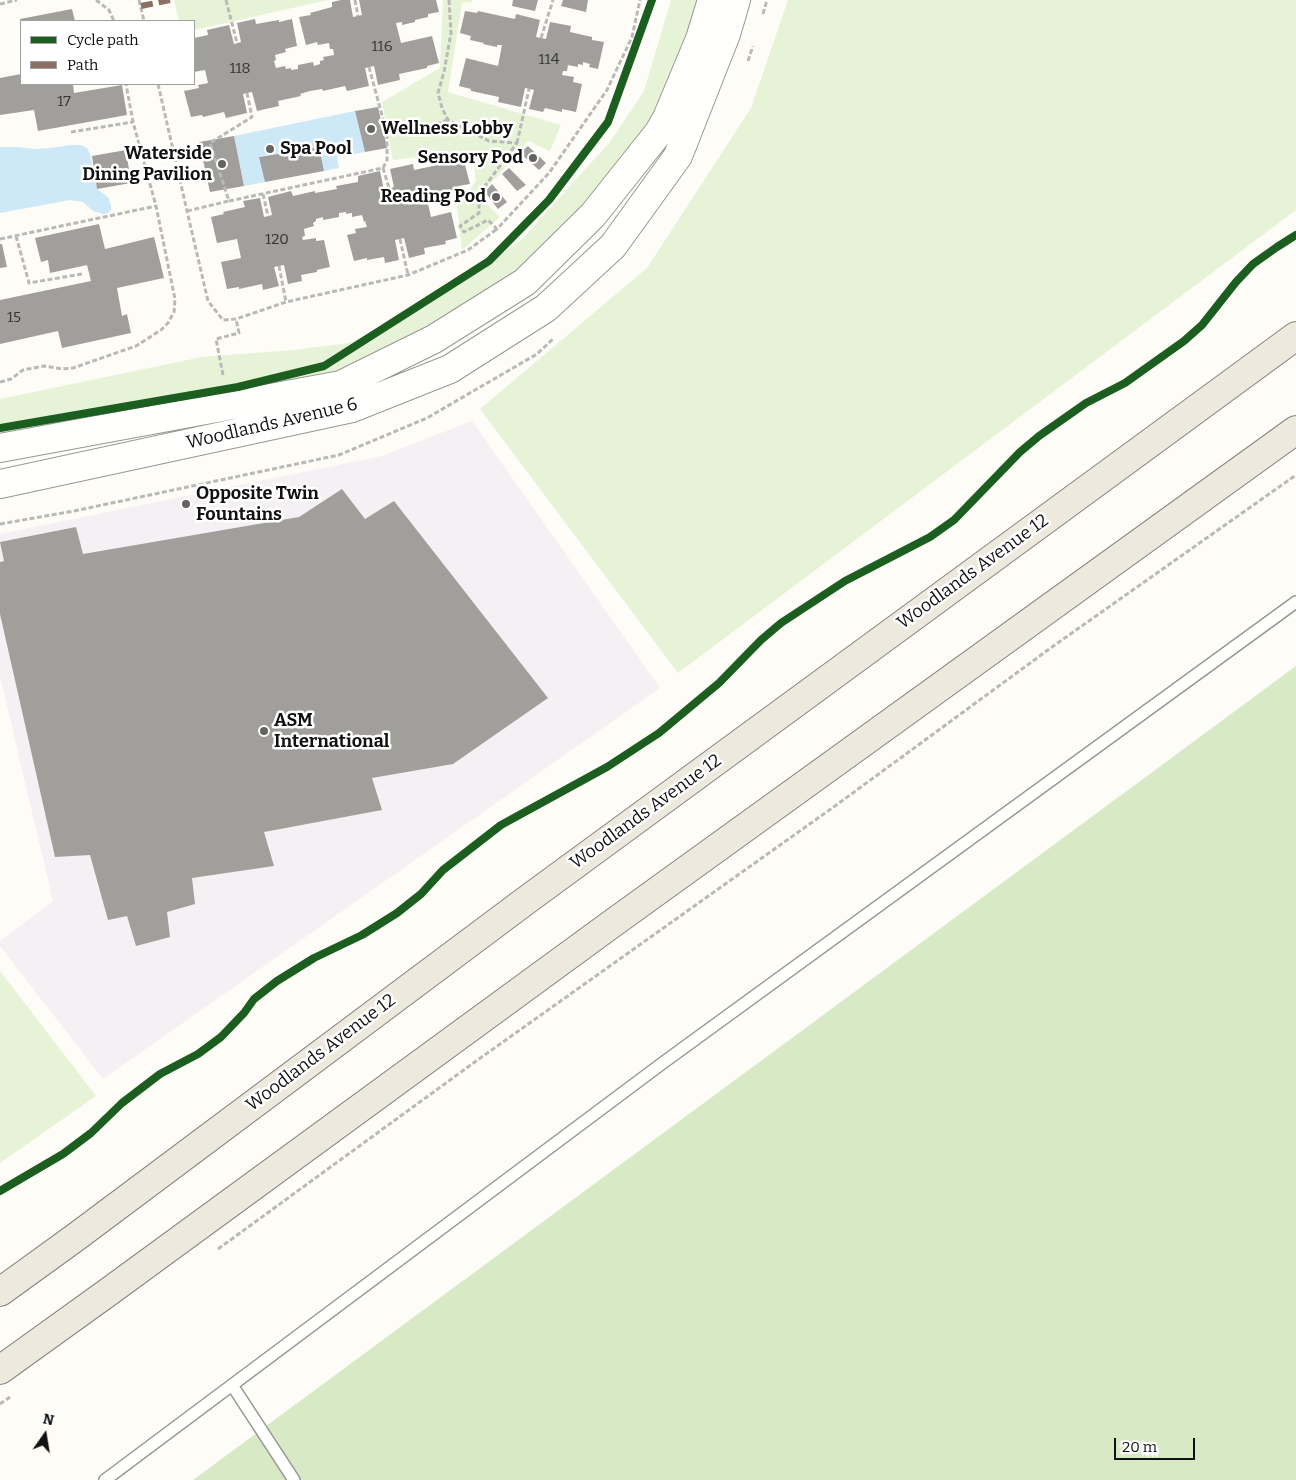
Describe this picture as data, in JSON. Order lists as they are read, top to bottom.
{
  "streets": {
    "main road": ["Woodlands Avenue 12"],
    "street": ["Woodlands Avenue 6"]
  },
  "places": [
    "Wellness Lobby",
    "Spa Pool",
    "Sensory Pod",
    "Waterside Dining Pavilion",
    "Reading Pod",
    "Opposite Twin Fountains",
    "ASM International"
  ],
  "house_numbers": [
    "116",
    "114",
    "118",
    "17",
    "120",
    "15"
  ],
  "legend": ["Cycle path", "Path"],
  "scale_bar": "20 m",
  "north": "top"
}
